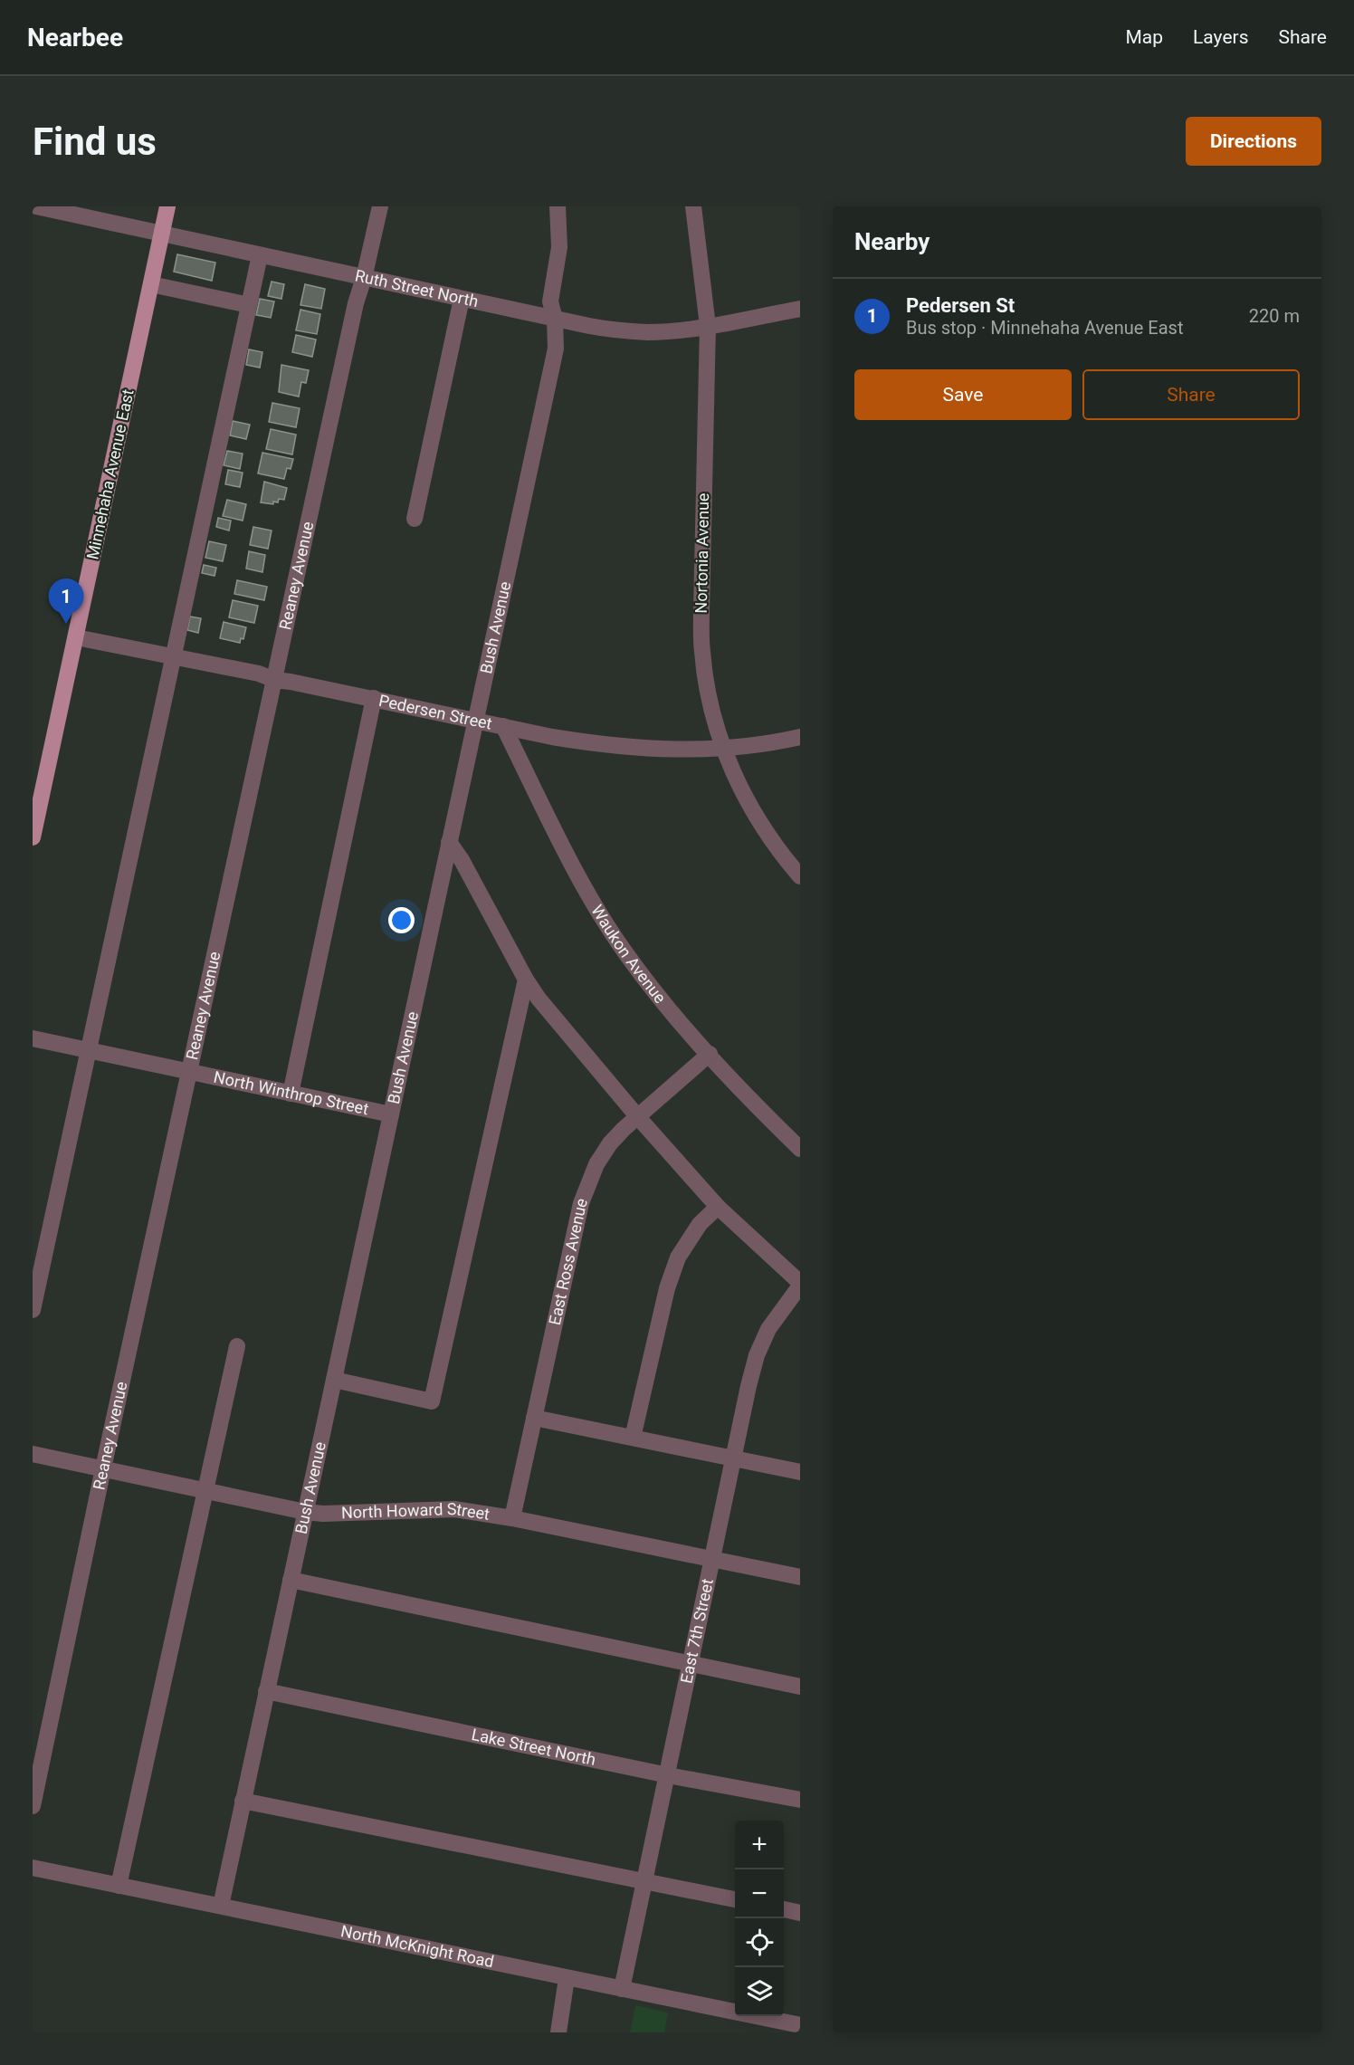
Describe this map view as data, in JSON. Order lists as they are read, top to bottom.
{
  "streets": {
    "main road": ["Minnehaha Avenue East"],
    "street": [
      "Ruth Street North",
      "Nortonia Avenue",
      "Reaney Avenue",
      "Bush Avenue",
      "Pedersen Street",
      "Waukon Avenue",
      "North Winthrop Street",
      "East Ross Avenue",
      "North Howard Street",
      "East 7th Street",
      "Lake Street North",
      "North McKnight Road"
    ]
  },
  "crossings": [
    ["Ruth Street North", "Minnehaha Avenue East"],
    ["Ruth Street North", "Nortonia Avenue"],
    ["Ruth Street North", "Reaney Avenue"],
    ["Ruth Street North", "Bush Avenue"],
    ["Minnehaha Avenue East", "Pedersen Street"],
    ["Nortonia Avenue", "Pedersen Street"],
    ["Reaney Avenue", "Pedersen Street"],
    ["Reaney Avenue", "North Winthrop Street"],
    ["Reaney Avenue", "North Howard Street"],
    ["Bush Avenue", "Pedersen Street"],
    ["Bush Avenue", "North Winthrop Street"],
    ["Bush Avenue", "North Howard Street"],
    ["Bush Avenue", "Lake Street North"],
    ["Bush Avenue", "North McKnight Road"],
    ["Pedersen Street", "Waukon Avenue"],
    ["Waukon Avenue", "East Ross Avenue"],
    ["East Ross Avenue", "North Howard Street"],
    ["North Howard Street", "East 7th Street"],
    ["East 7th Street", "Lake Street North"],
    ["East 7th Street", "North McKnight Road"]
  ],
  "page": {
    "header": "Nearbee",
    "nav": ["Map", "Layers", "Share"],
    "buttons": [
      "Directions",
      ["Save", "Share"]
    ],
    "title": "Find us",
    "heading": "Nearby",
    "list": [
      {
        "mark": "1",
        "name": "Pedersen St",
        "note": "Bus stop · Minnehaha Avenue East",
        "value": "220 m"
      }
    ],
    "pins": "1",
    "map_buttons": ["+", "−"]
  }
}
